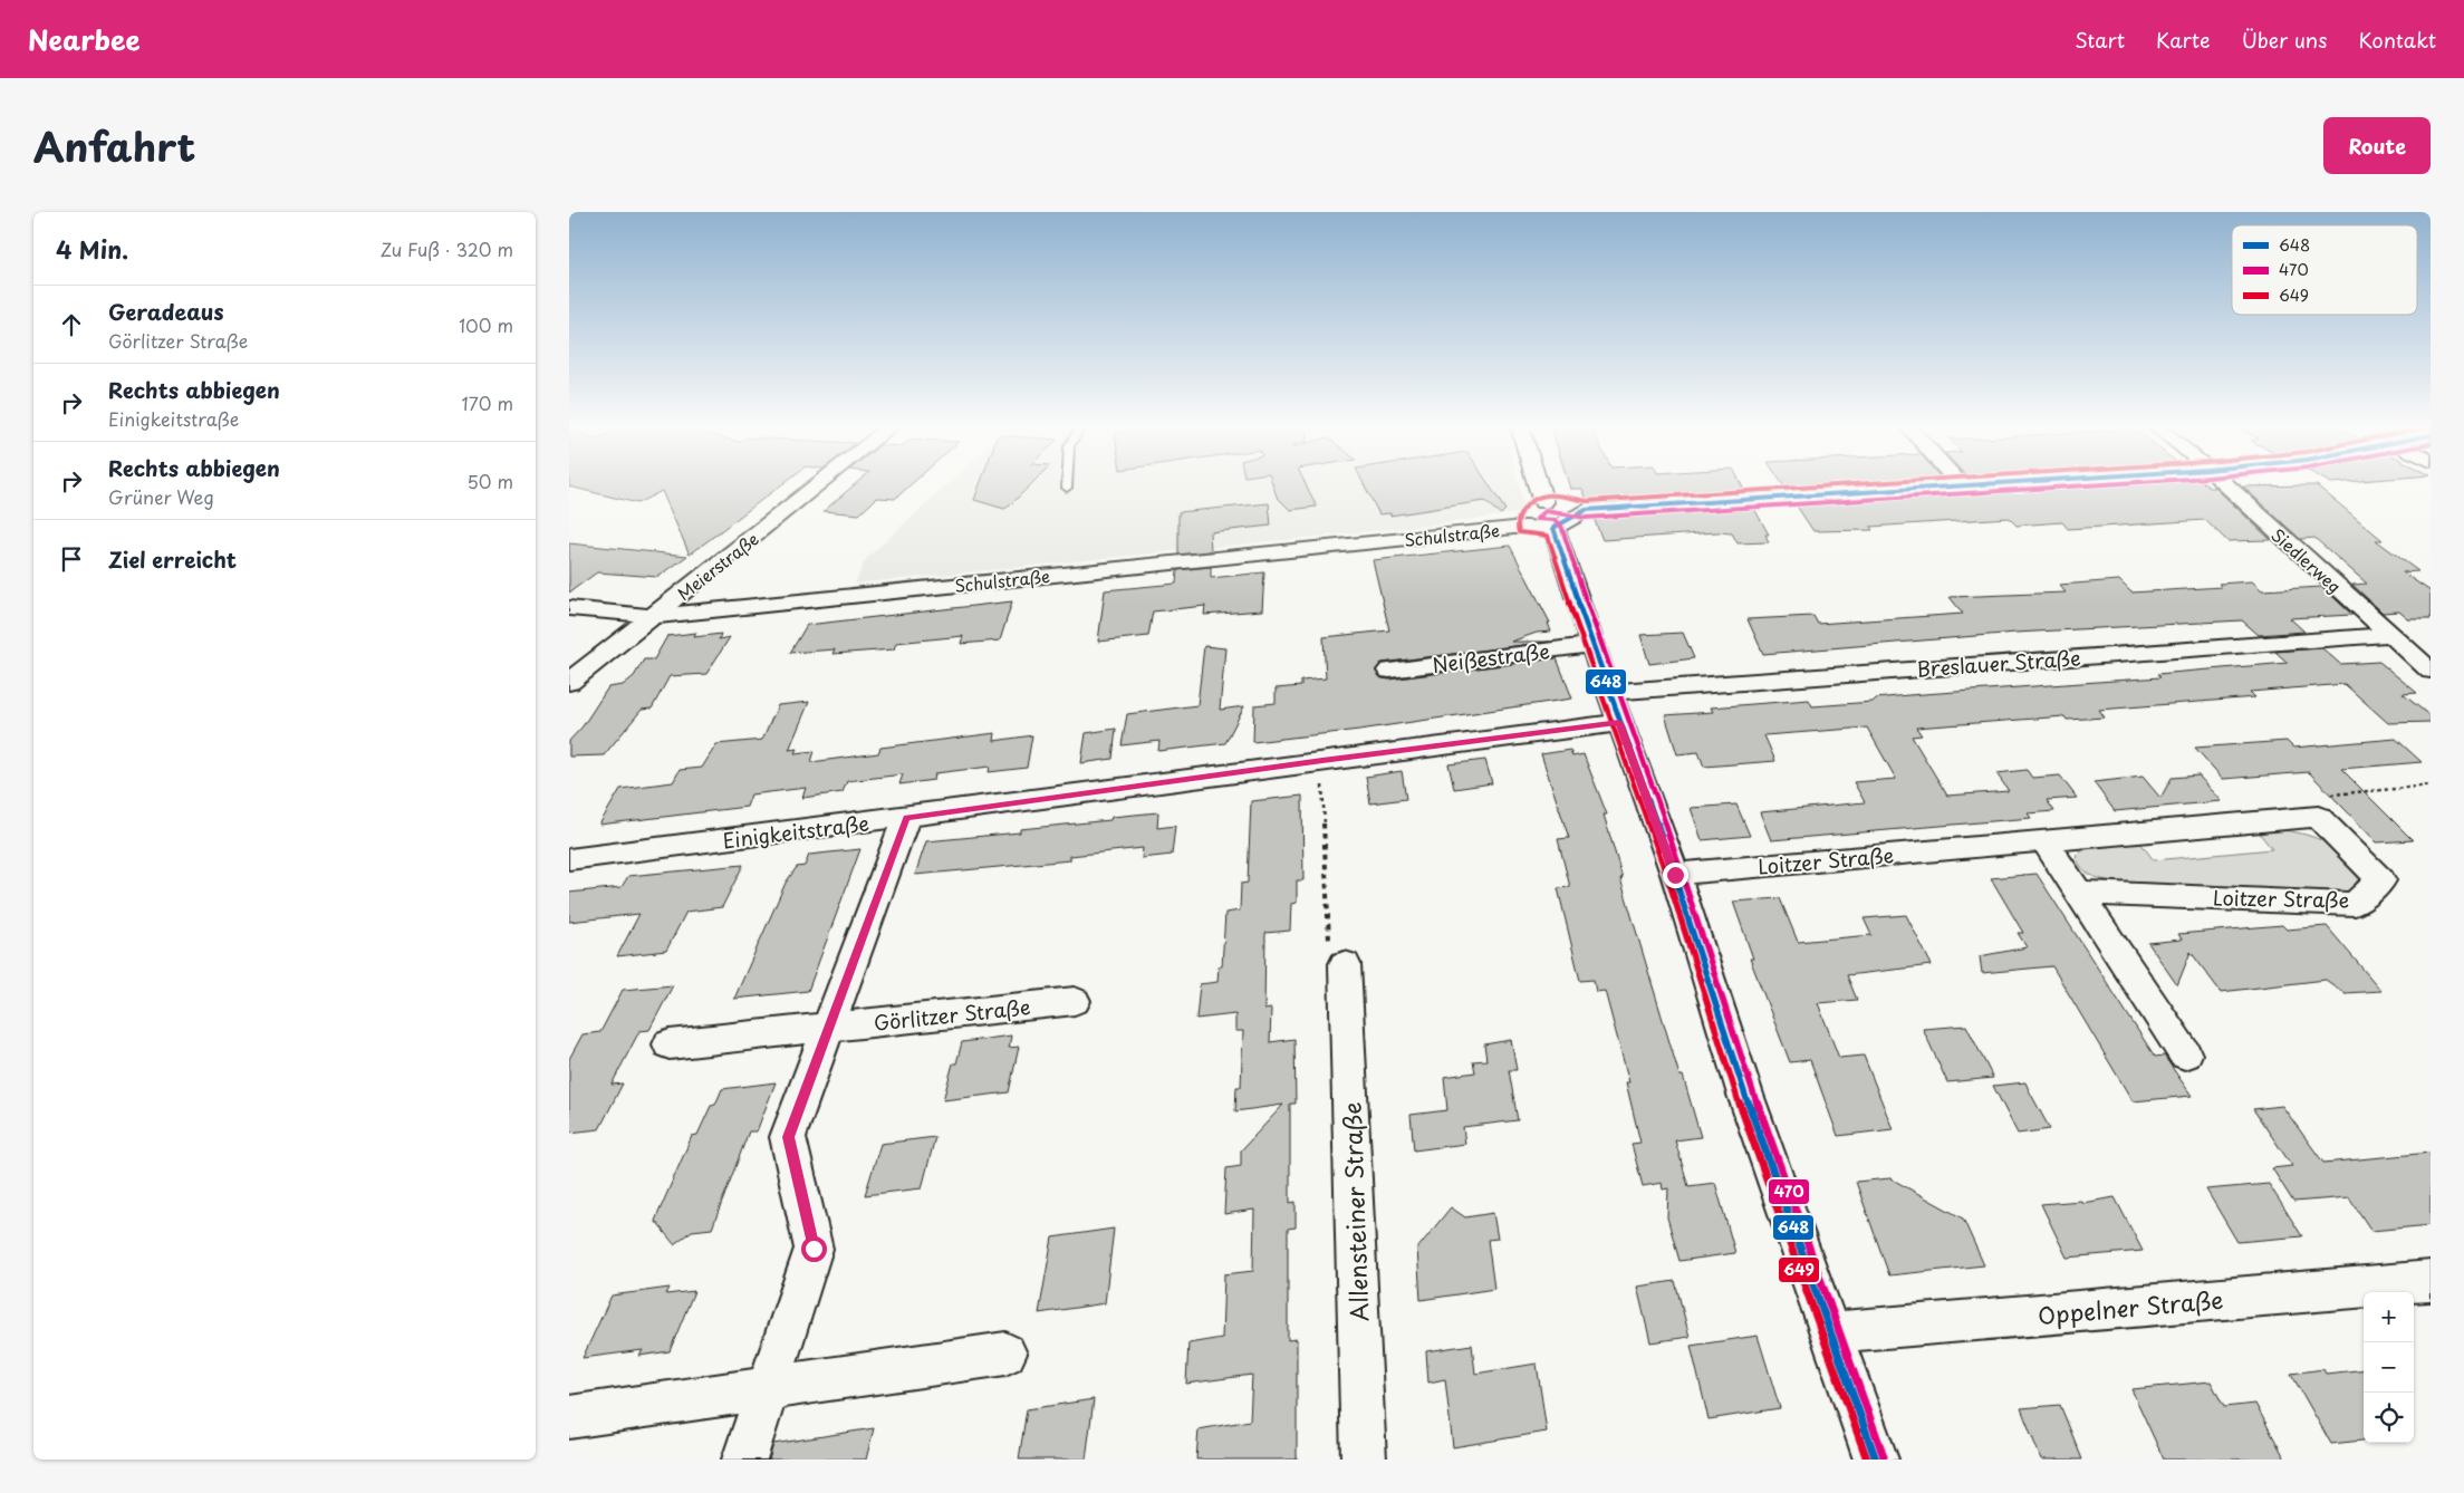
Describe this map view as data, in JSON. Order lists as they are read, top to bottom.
{
  "streets": {
    "street": [
      "Schulstraße",
      "Siedlerweg",
      "Meierstraße",
      "Neißestraße",
      "Breslauer Straße",
      "Einigkeitstraße",
      "Loitzer Straße",
      "Görlitzer Straße",
      "Allensteiner Straße",
      "Oppelner Straße"
    ]
  },
  "crossings": [
    ["Schulstraße", "Meierstraße"],
    ["Siedlerweg", "Breslauer Straße"]
  ],
  "lines": ["transit line 648", "transit line 470", "transit line 649"],
  "legend": ["648", "470", "649"],
  "page": {
    "header": "Nearbee",
    "nav": [
      "Start",
      "Karte",
      "Über uns",
      "Kontakt"
    ],
    "title": "Anfahrt",
    "buttons": "Route",
    "heading": ["4 Min.", "Zu Fuß · 320 m"],
    "list": [
      ["Geradeaus", "Görlitzer Straße", "100 m"],
      ["Rechts abbiegen", "Einigkeitstraße", "170 m"],
      ["Rechts abbiegen", "Grüner Weg", "50 m"],
      "Ziel erreicht"
    ],
    "map_buttons": ["+", "−"]
  }
}
